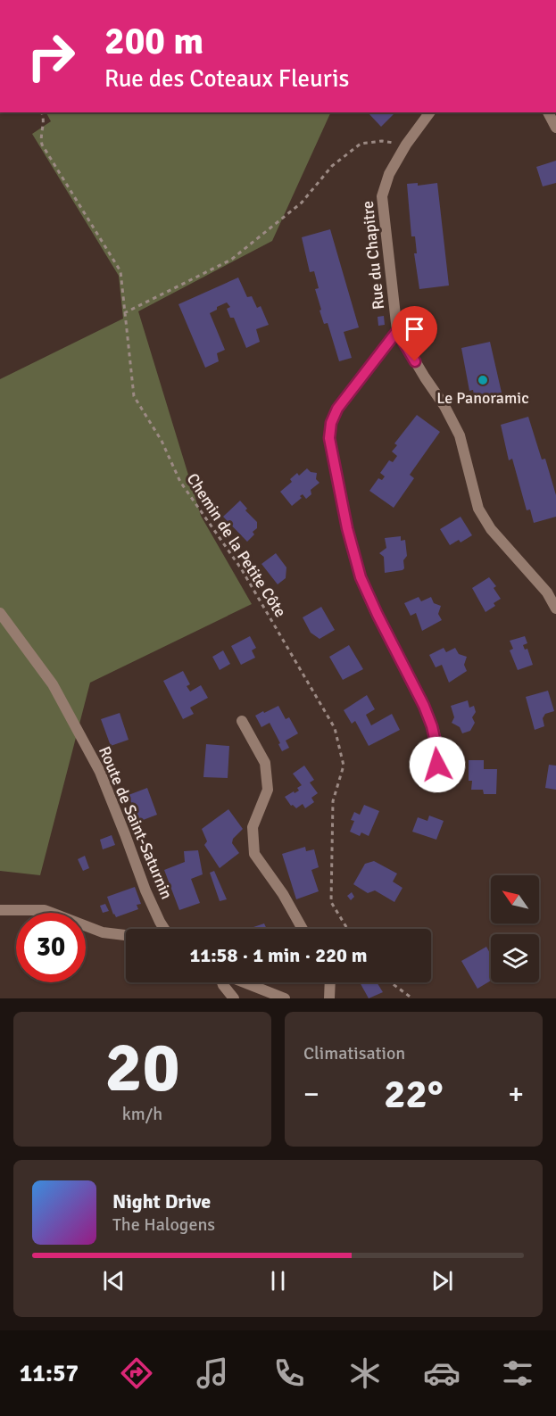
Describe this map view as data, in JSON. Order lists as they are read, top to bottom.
{
  "streets": {
    "street": ["Rue du Chapitre", "Route de Saint-Saturnin"],
    "path": ["Chemin de la Petite Côte"]
  },
  "places": ["Le Panoramic"],
  "north": "top left",
  "page": {
    "turn": ["200 m", "Rue des Coteaux Fleuris"],
    "limit": "30",
    "trip": "11:58 · 1 min · 220 m",
    "tile": [
      ["20", "km/h"],
      "Climatisation"
    ],
    "heat": ["−", "22°", "+"],
    "song": ["Night Drive", "The Halogens"],
    "tabs": "11:57"
  }
}
